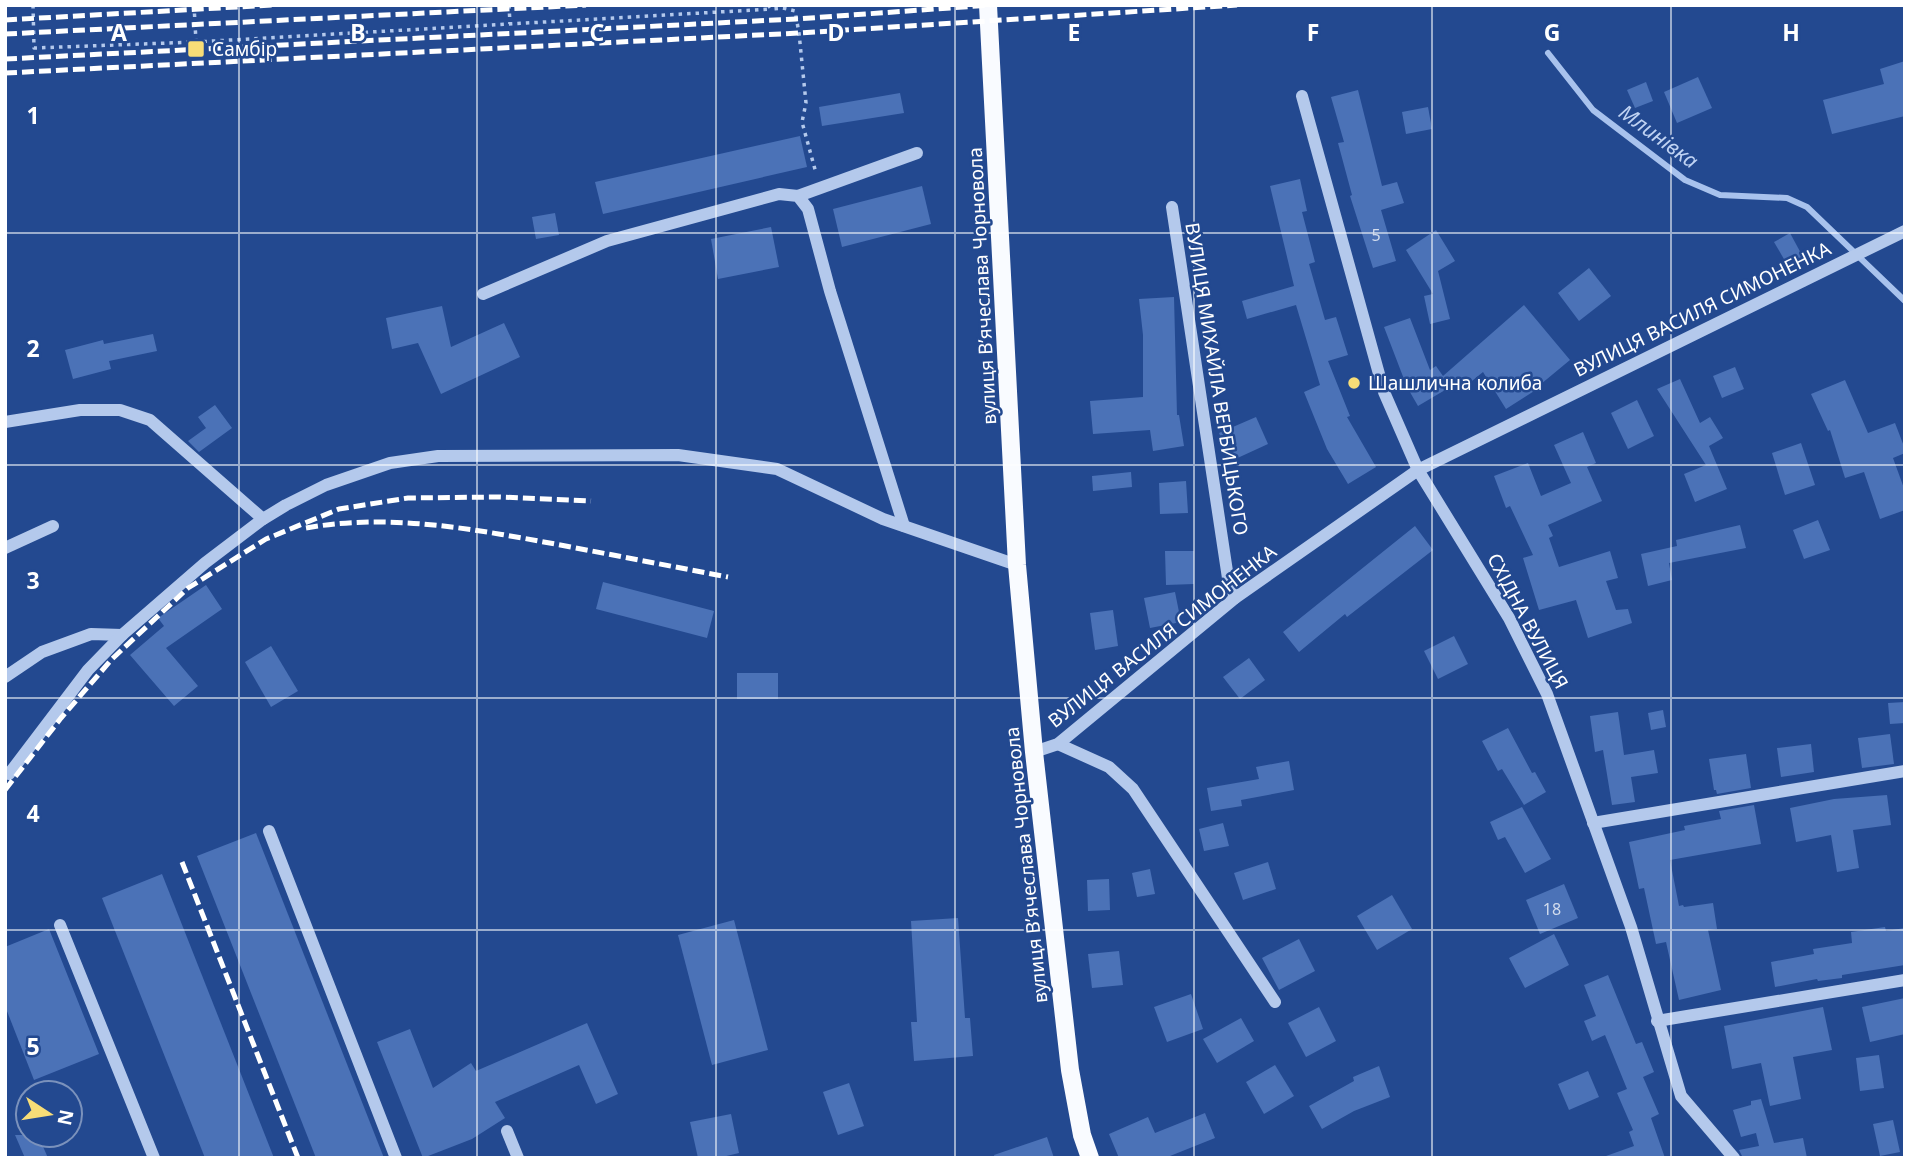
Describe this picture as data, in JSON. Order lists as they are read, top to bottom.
{
  "streets": {
    "main road": ["вулиця Вʼячеслава Чорновола"],
    "street": ["ВУЛИЦЯ ВАСИЛЯ СИМОНЕНКА", "ВУЛИЦЯ МИХАЙЛА ВЕРБИЦЬКОГО", "СХІДНА ВУЛИЦЯ"]
  },
  "crossings": [
    ["вулиця Вʼячеслава Чорновола", "ВУЛИЦЯ ВАСИЛЯ СИМОНЕНКА"],
    ["ВУЛИЦЯ ВАСИЛЯ СИМОНЕНКА", "ВУЛИЦЯ МИХАЙЛА ВЕРБИЦЬКОГО"],
    ["ВУЛИЦЯ ВАСИЛЯ СИМОНЕНКА", "СХІДНА ВУЛИЦЯ"]
  ],
  "water": ["Млинівка"],
  "places": {
    "transit": ["Самбір"],
    "other": ["Шашлична колиба"]
  },
  "house_numbers": ["5", "18"],
  "north": "right",
  "grid": {
    "columns": [
      "A",
      "B",
      "C",
      "D",
      "E",
      "F",
      "G",
      "H"
    ],
    "rows": [
      "1",
      "2",
      "3",
      "4",
      "5"
    ]
  }
}
